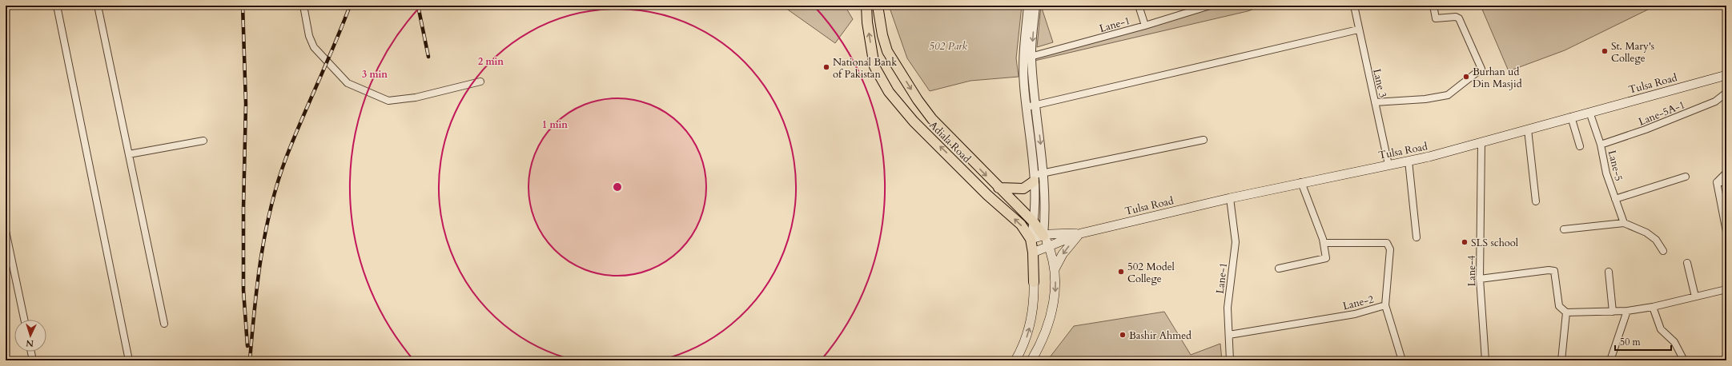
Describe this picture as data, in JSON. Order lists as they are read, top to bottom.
{
  "streets": {
    "main road": ["Tulsa Road", "Adiala Road"],
    "street": [
      "Lane-1",
      "Lane 3",
      "Lane-5A-1",
      "Lane-5",
      "Lane-4",
      "Lane-2"
    ]
  },
  "crossings": [
    ["Lane-1", "Tulsa Road"],
    ["Lane-1", "Lane-2"],
    ["Lane 3", "Tulsa Road"],
    ["Tulsa Road", "Adiala Road"],
    ["Tulsa Road", "Lane-5"],
    ["Tulsa Road", "Lane-4"],
    ["Lane-5A-1", "Lane-5"]
  ],
  "parks": ["502 Park"],
  "places": [
    "St. Mary's College",
    "National Bank of Pakistan",
    "Burhan ud Din Masjid",
    "SLS school",
    "502 Model College",
    "Bashir Ahmed"
  ],
  "scale_bar": "50 m",
  "north": "bottom",
  "rings": ["2 min", "3 min", "1 min"]
}
